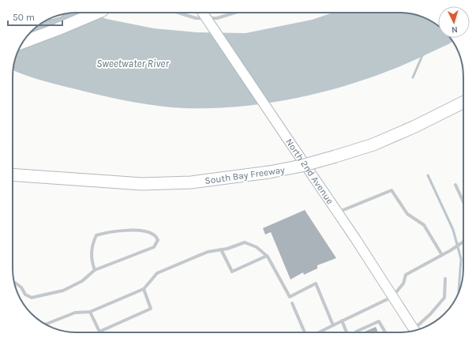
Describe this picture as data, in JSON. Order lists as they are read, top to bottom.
{
  "streets": {
    "highway": ["South Bay Freeway"],
    "street": ["North 2nd Avenue"]
  },
  "water": ["Sweetwater River"],
  "scale_bar": "50 m",
  "north": "bottom"
}
